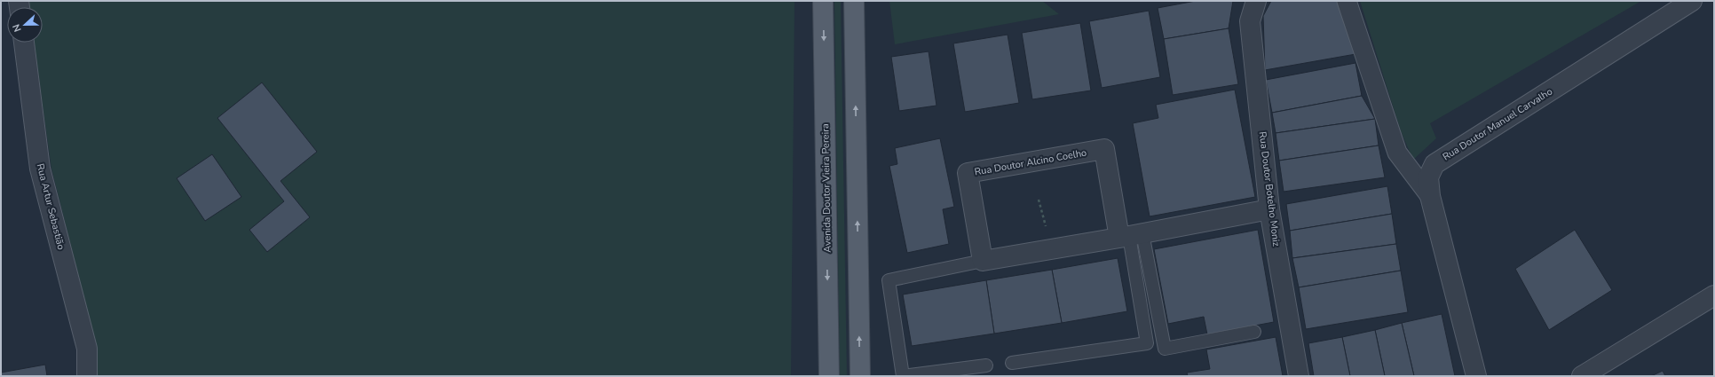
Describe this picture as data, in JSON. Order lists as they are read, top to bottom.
{
  "streets": {
    "main road": ["Avenida Doutor Vieira Pereira"],
    "street": [
      "Rua Doutor Manuel Carvalho",
      "Rua Doutor Alcino Coelho",
      "Rua Doutor Botelho Moniz",
      "Rua Artur Sebastião"
    ]
  },
  "north": "left"
}
